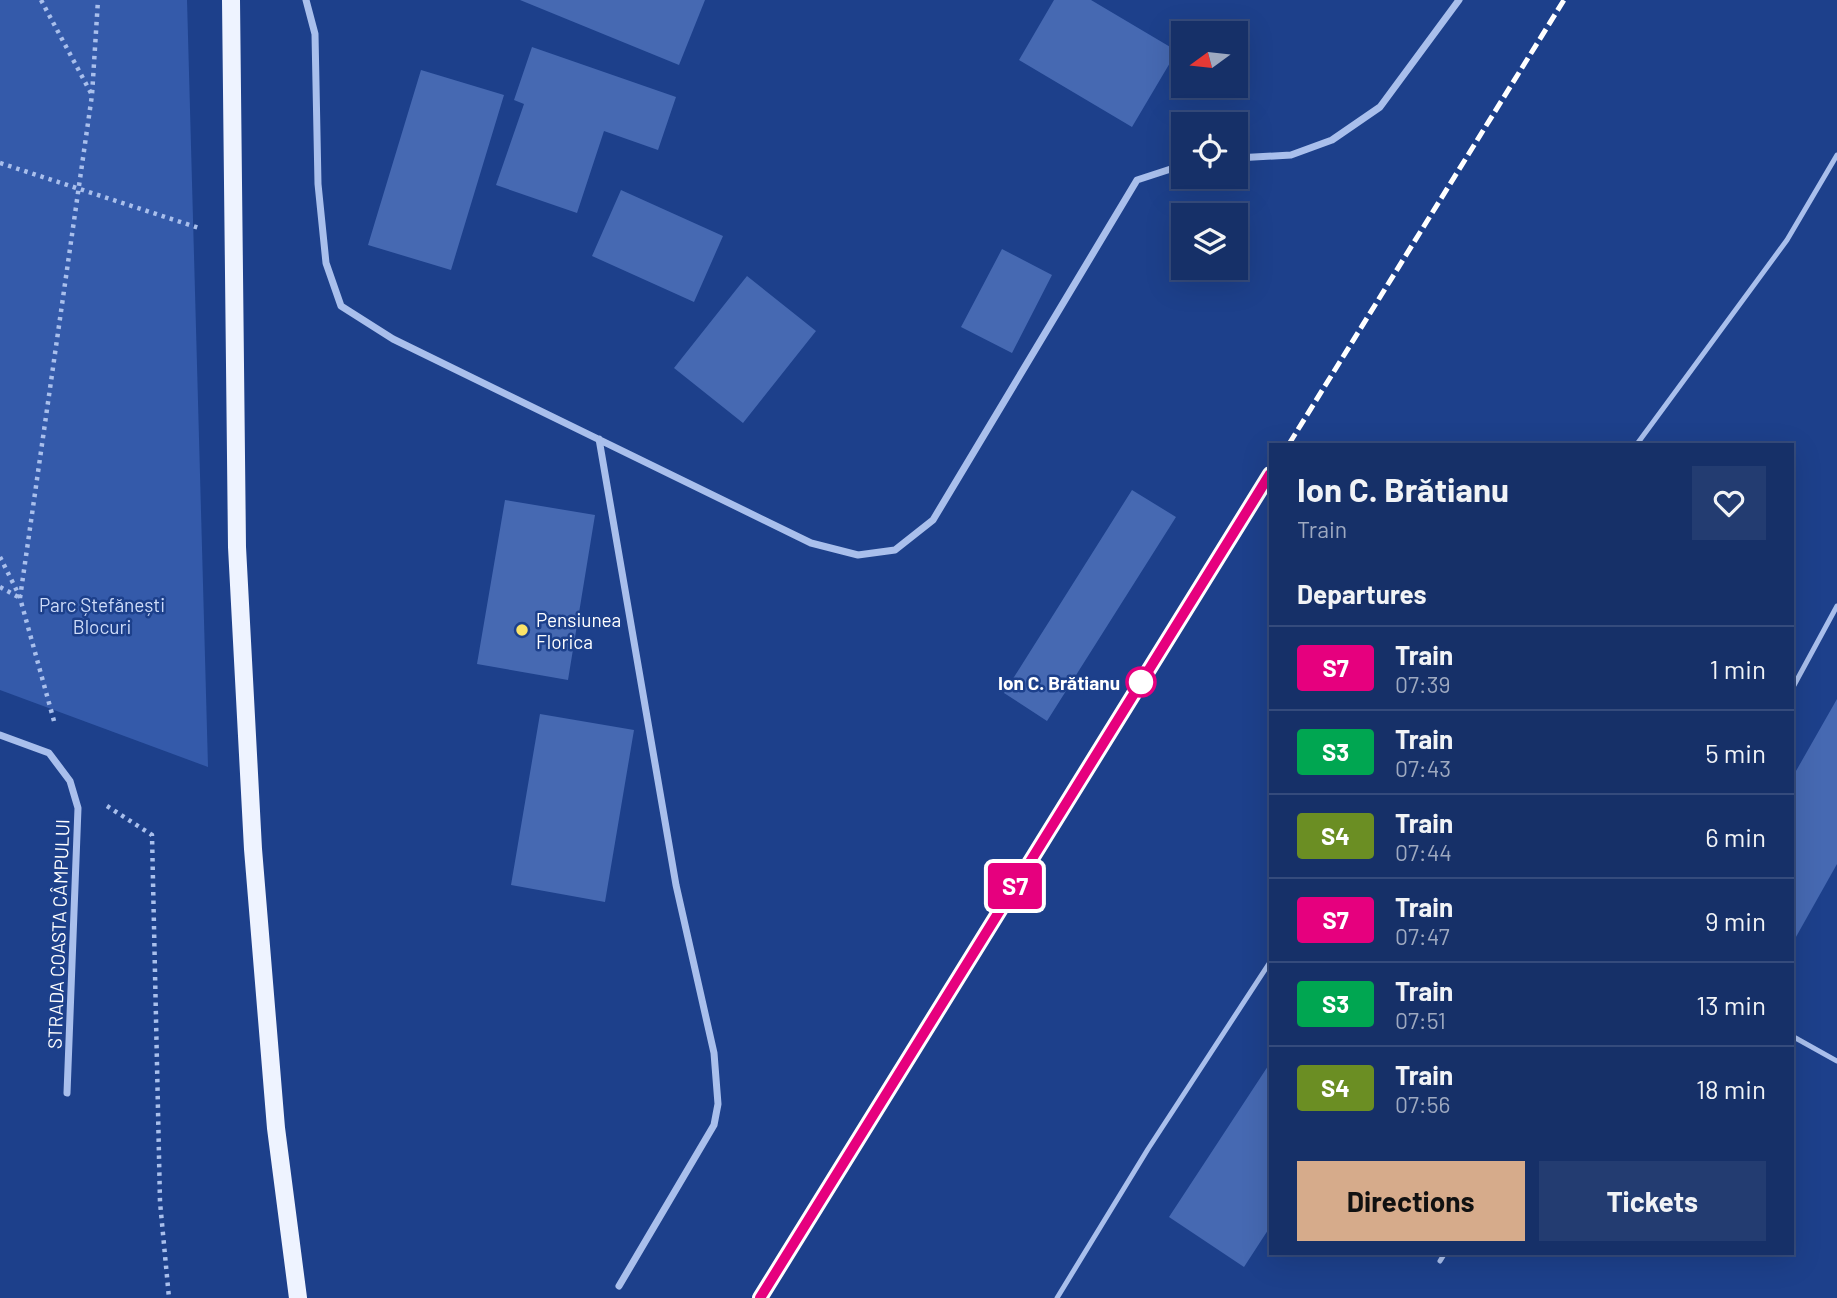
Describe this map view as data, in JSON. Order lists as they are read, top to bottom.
{
  "streets": {
    "street": ["STRADA COASTA CÂMPULUI"]
  },
  "parks": ["Parc Ștefănești Blocuri"],
  "places": ["Pensiunea Florica", "Ion C. Brătianu"],
  "north": "left",
  "page": {
    "on_map": "S7",
    "heading": [
      ["Ion C. Brătianu", "Train"],
      "Departures"
    ],
    "list": [
      {
        "mark": "S7",
        "name": "Train",
        "note": "07:39",
        "value": "1 min"
      },
      {
        "mark": "S3",
        "name": "Train",
        "note": "07:43",
        "value": "5 min"
      },
      {
        "mark": "S4",
        "name": "Train",
        "note": "07:44",
        "value": "6 min"
      },
      {
        "mark": "S7",
        "name": "Train",
        "note": "07:47",
        "value": "9 min"
      },
      {
        "mark": "S3",
        "name": "Train",
        "note": "07:51",
        "value": "13 min"
      },
      {
        "mark": "S4",
        "name": "Train",
        "note": "07:56",
        "value": "18 min"
      }
    ],
    "buttons": ["Directions", "Tickets"]
  }
}
